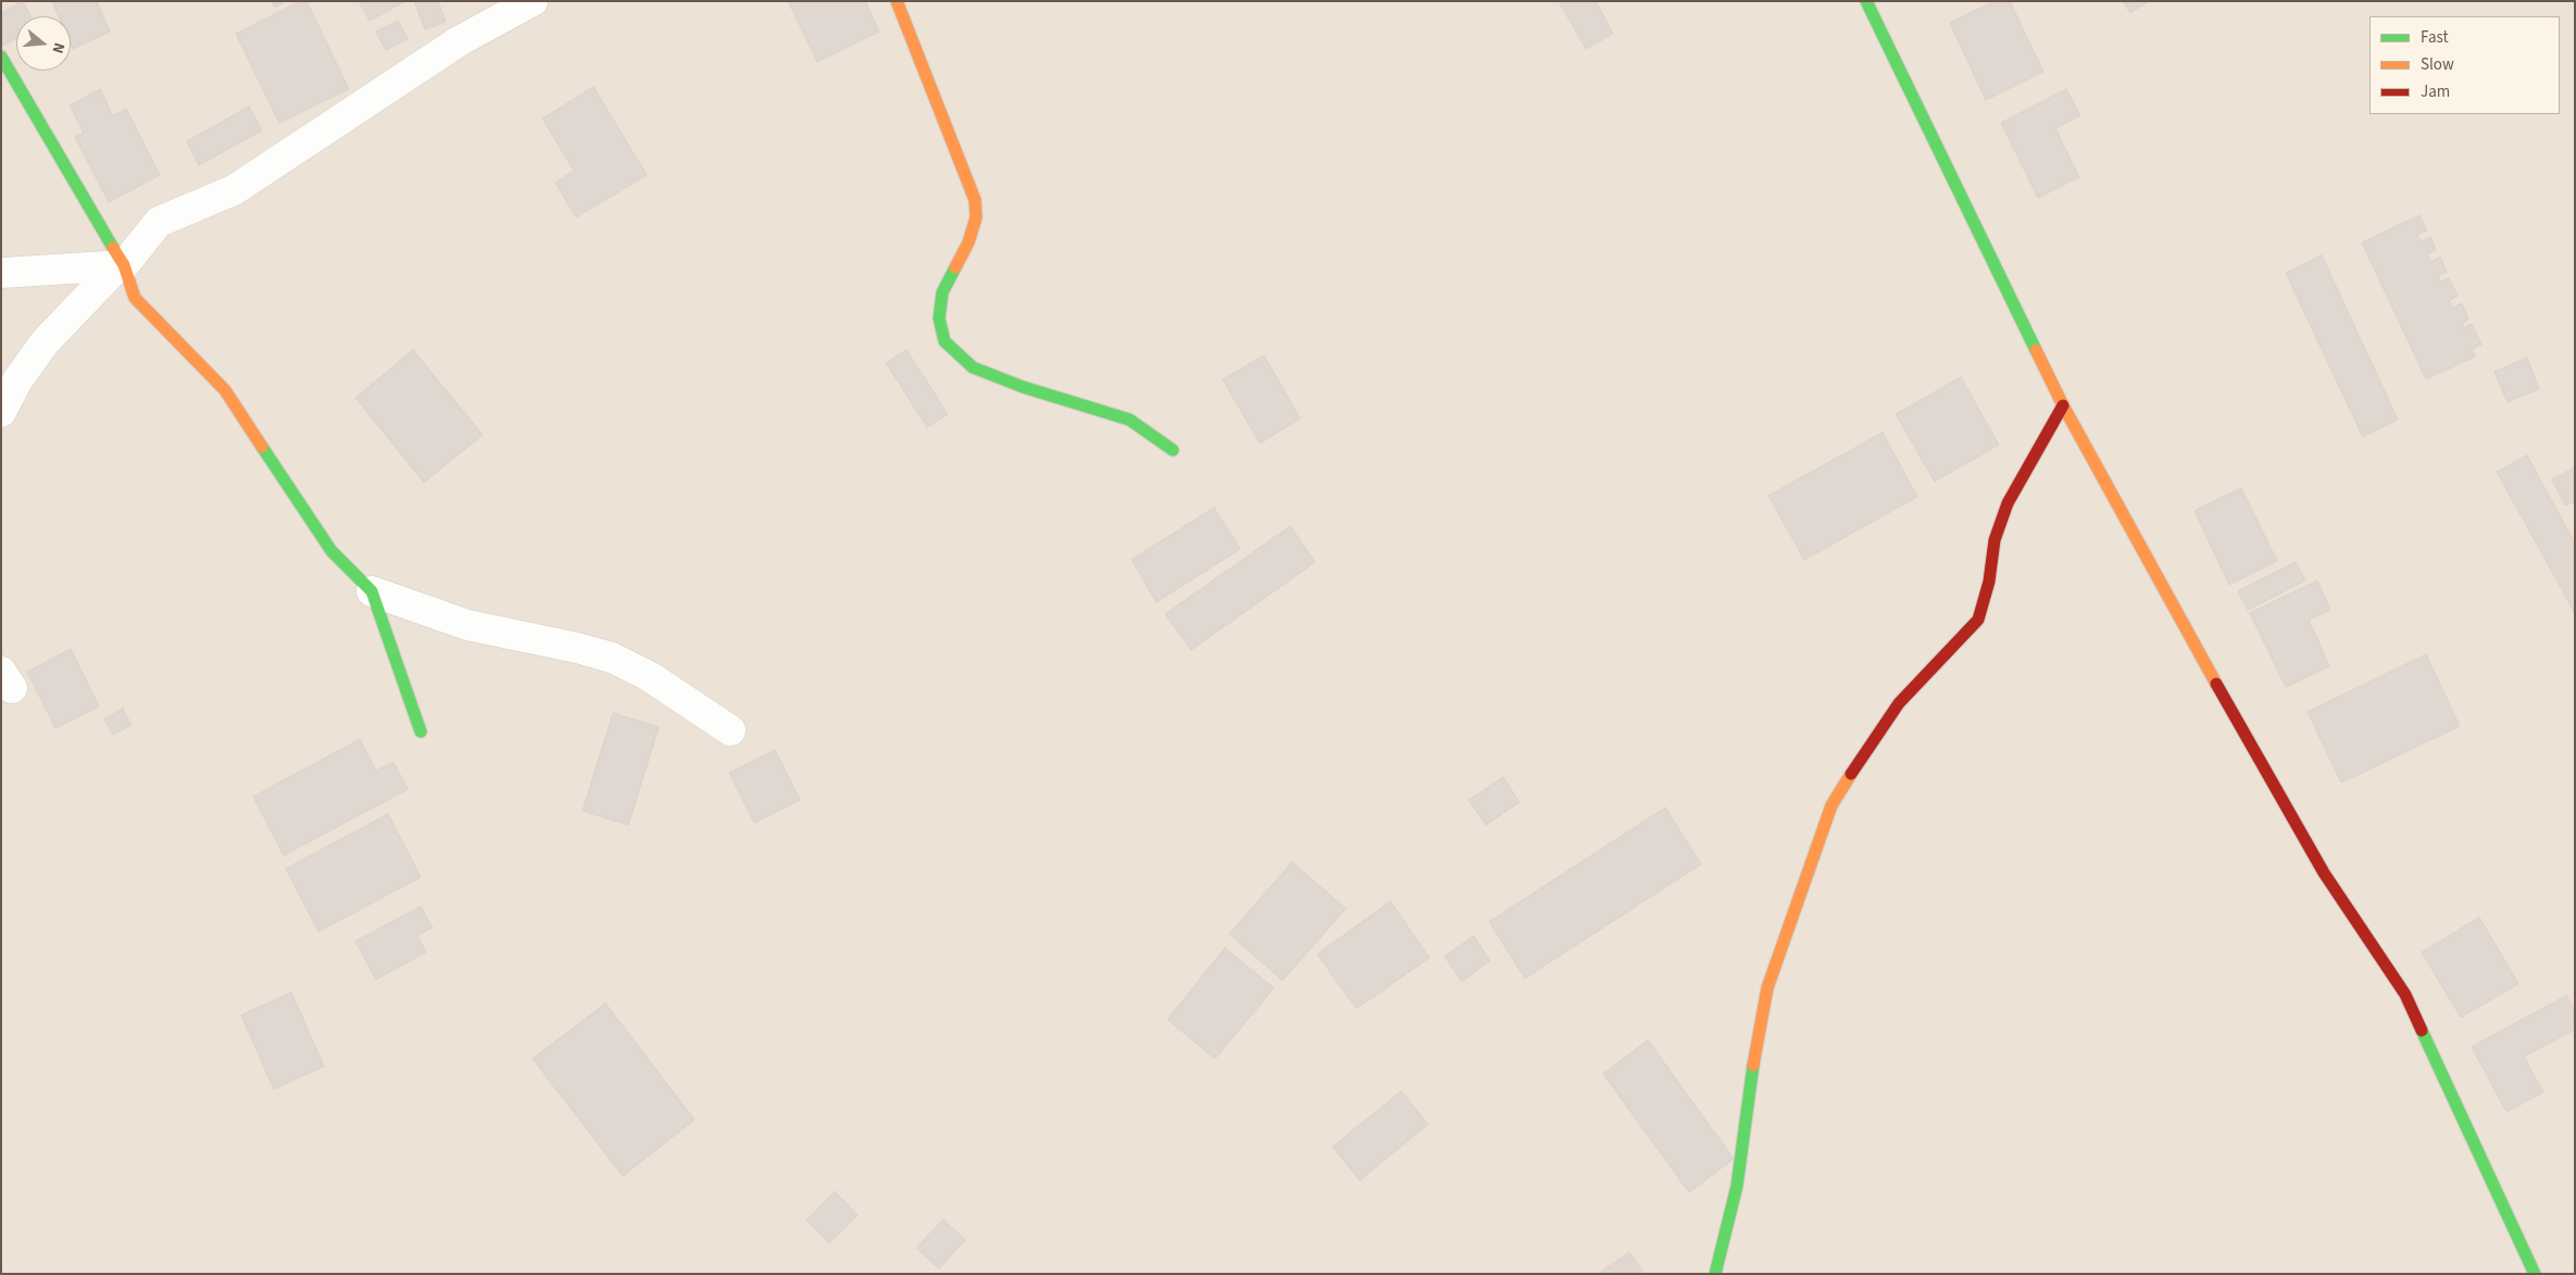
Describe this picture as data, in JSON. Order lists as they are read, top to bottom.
{
  "legend": ["Fast", "Slow", "Jam"],
  "north": "right"
}
